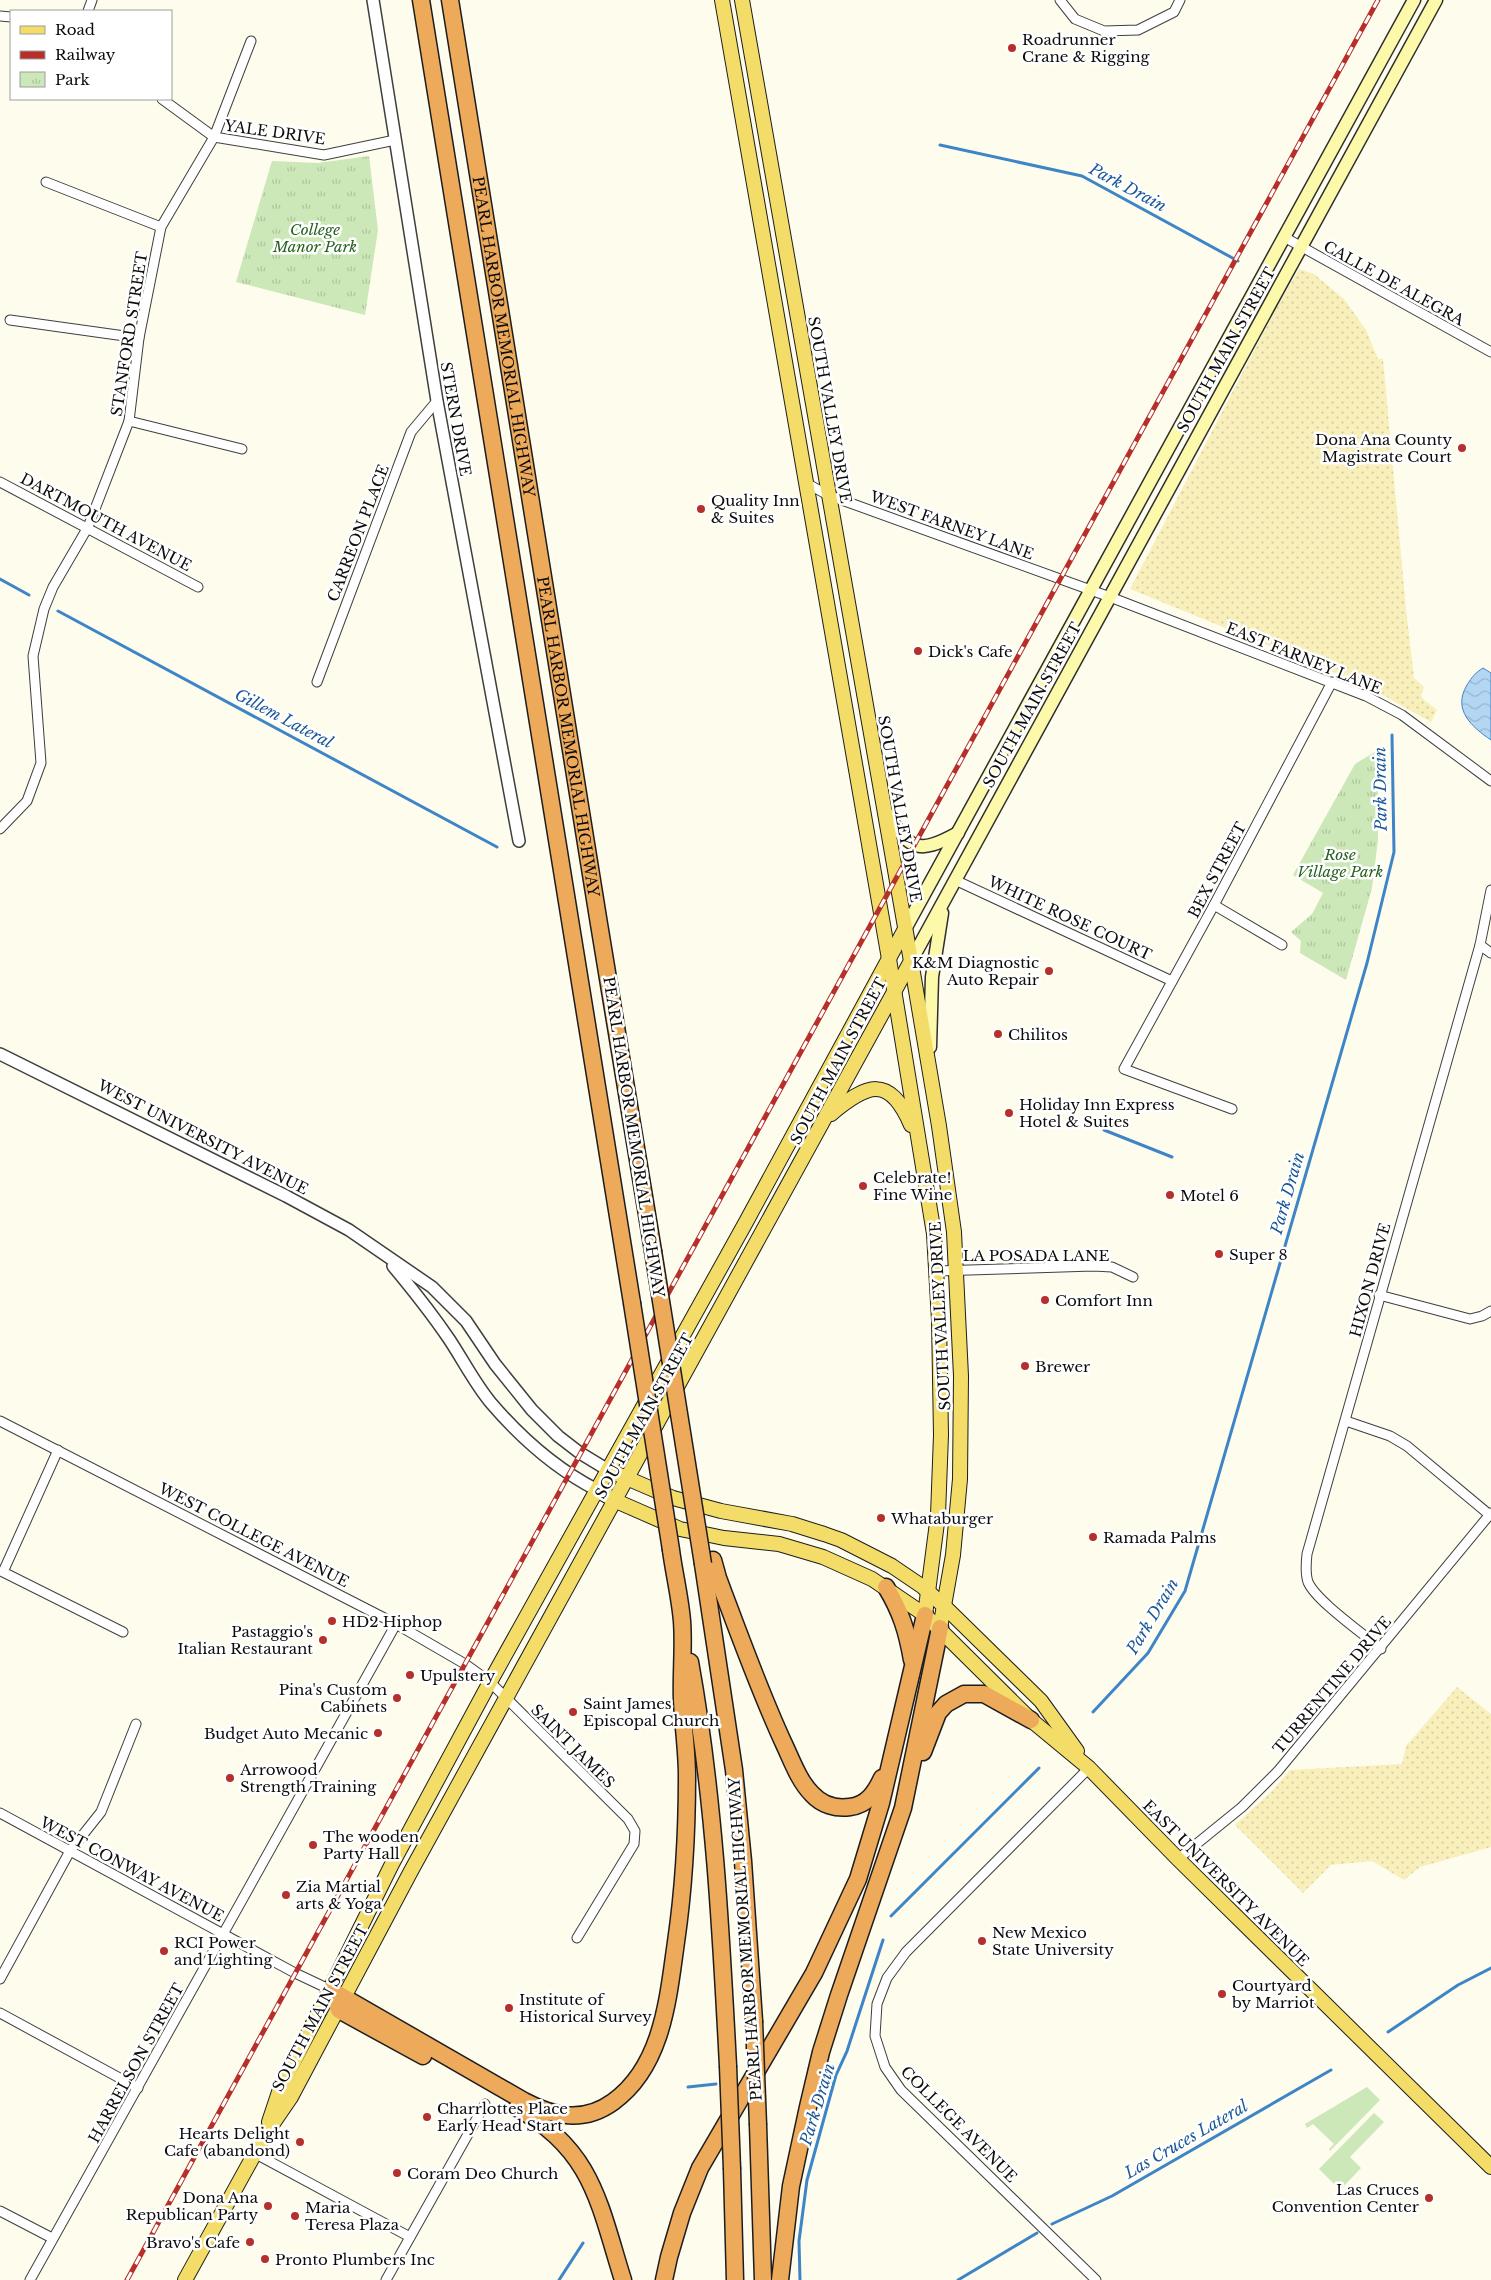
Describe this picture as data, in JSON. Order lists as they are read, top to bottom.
{
  "streets": {
    "highway": ["PEARL HARBOR MEMORIAL HIGHWAY"],
    "main road": [
      "SOUTH MAIN STREET",
      "SOUTH VALLEY DRIVE",
      "WEST UNIVERSITY AVENUE",
      "EAST UNIVERSITY AVENUE"
    ],
    "street": [
      "YALE DRIVE",
      "CALLE DE ALEGRA",
      "STANFORD STREET",
      "STERN DRIVE",
      "DARTMOUTH AVENUE",
      "WEST FARNEY LANE",
      "CARREON PLACE",
      "EAST FARNEY LANE",
      "BEX STREET",
      "WHITE ROSE COURT",
      "LA POSADA LANE",
      "HIXON DRIVE",
      "WEST COLLEGE AVENUE",
      "TURRENTINE DRIVE",
      "SAINT JAMES",
      "WEST CONWAY AVENUE",
      "HARRELSON STREET",
      "COLLEGE AVENUE"
    ]
  },
  "crossings": [
    ["YALE DRIVE", "STANFORD STREET"],
    ["YALE DRIVE", "STERN DRIVE"],
    ["CALLE DE ALEGRA", "SOUTH MAIN STREET"],
    ["STANFORD STREET", "DARTMOUTH AVENUE"],
    ["SOUTH MAIN STREET", "SOUTH VALLEY DRIVE"],
    ["SOUTH MAIN STREET", "WEST FARNEY LANE"],
    ["SOUTH MAIN STREET", "EAST FARNEY LANE"],
    ["SOUTH MAIN STREET", "WHITE ROSE COURT"],
    ["SOUTH MAIN STREET", "WEST UNIVERSITY AVENUE"],
    ["SOUTH MAIN STREET", "WEST COLLEGE AVENUE"],
    ["SOUTH MAIN STREET", "SAINT JAMES"],
    ["SOUTH MAIN STREET", "WEST CONWAY AVENUE"],
    ["SOUTH MAIN STREET", "EAST UNIVERSITY AVENUE"],
    ["SOUTH VALLEY DRIVE", "WEST FARNEY LANE"],
    ["SOUTH VALLEY DRIVE", "LA POSADA LANE"],
    ["SOUTH VALLEY DRIVE", "EAST UNIVERSITY AVENUE"],
    ["STERN DRIVE", "CARREON PLACE"],
    ["WEST FARNEY LANE", "EAST FARNEY LANE"],
    ["EAST FARNEY LANE", "BEX STREET"],
    ["BEX STREET", "WHITE ROSE COURT"],
    ["WEST UNIVERSITY AVENUE", "EAST UNIVERSITY AVENUE"],
    ["HIXON DRIVE", "TURRENTINE DRIVE"],
    ["WEST COLLEGE AVENUE", "SAINT JAMES"],
    ["WEST COLLEGE AVENUE", "HARRELSON STREET"],
    ["TURRENTINE DRIVE", "EAST UNIVERSITY AVENUE"],
    ["WEST CONWAY AVENUE", "HARRELSON STREET"],
    ["EAST UNIVERSITY AVENUE", "COLLEGE AVENUE"]
  ],
  "water": ["Park Drain", "Gillem Lateral", "Las Cruces Lateral"],
  "parks": ["College Manor Park", "Rose Village Park"],
  "places": [
    "Roadrunner Crane & Rigging",
    "Dona Ana County Magistrate Court",
    "Quality Inn & Suites",
    "Dick's Cafe",
    "K&M Diagnostic Auto Repair",
    "Chilitos",
    "Holiday Inn Express Hotel & Suites",
    "Celebrate! Fine Wine",
    "Motel 6",
    "Super 8",
    "Comfort Inn",
    "Brewer",
    "Whataburger",
    "Ramada Palms",
    "HD2 Hiphop",
    "Pastaggio's Italian Restaurant",
    "Upulstery",
    "Pina's Custom Cabinets",
    "Saint James Episcopal Church",
    "Budget Auto Mecanic",
    "Arrowood Strength Training",
    "The wooden Party Hall",
    "Zia Martial arts & Yoga",
    "New Mexico State University",
    "RCI Power and Lighting",
    "Courtyard by Marriot",
    "Institute of Historical Survey",
    "Charrlottes Place Early Head Start",
    "Hearts Delight Cafe (abandond)",
    "Coram Deo Church",
    "Las Cruces Convention Center",
    "Dona Ana Republican Party",
    "Maria Teresa Plaza",
    "Bravo's Cafe",
    "Pronto Plumbers Inc"
  ],
  "legend": ["Road", "Railway", "Park"]
}
